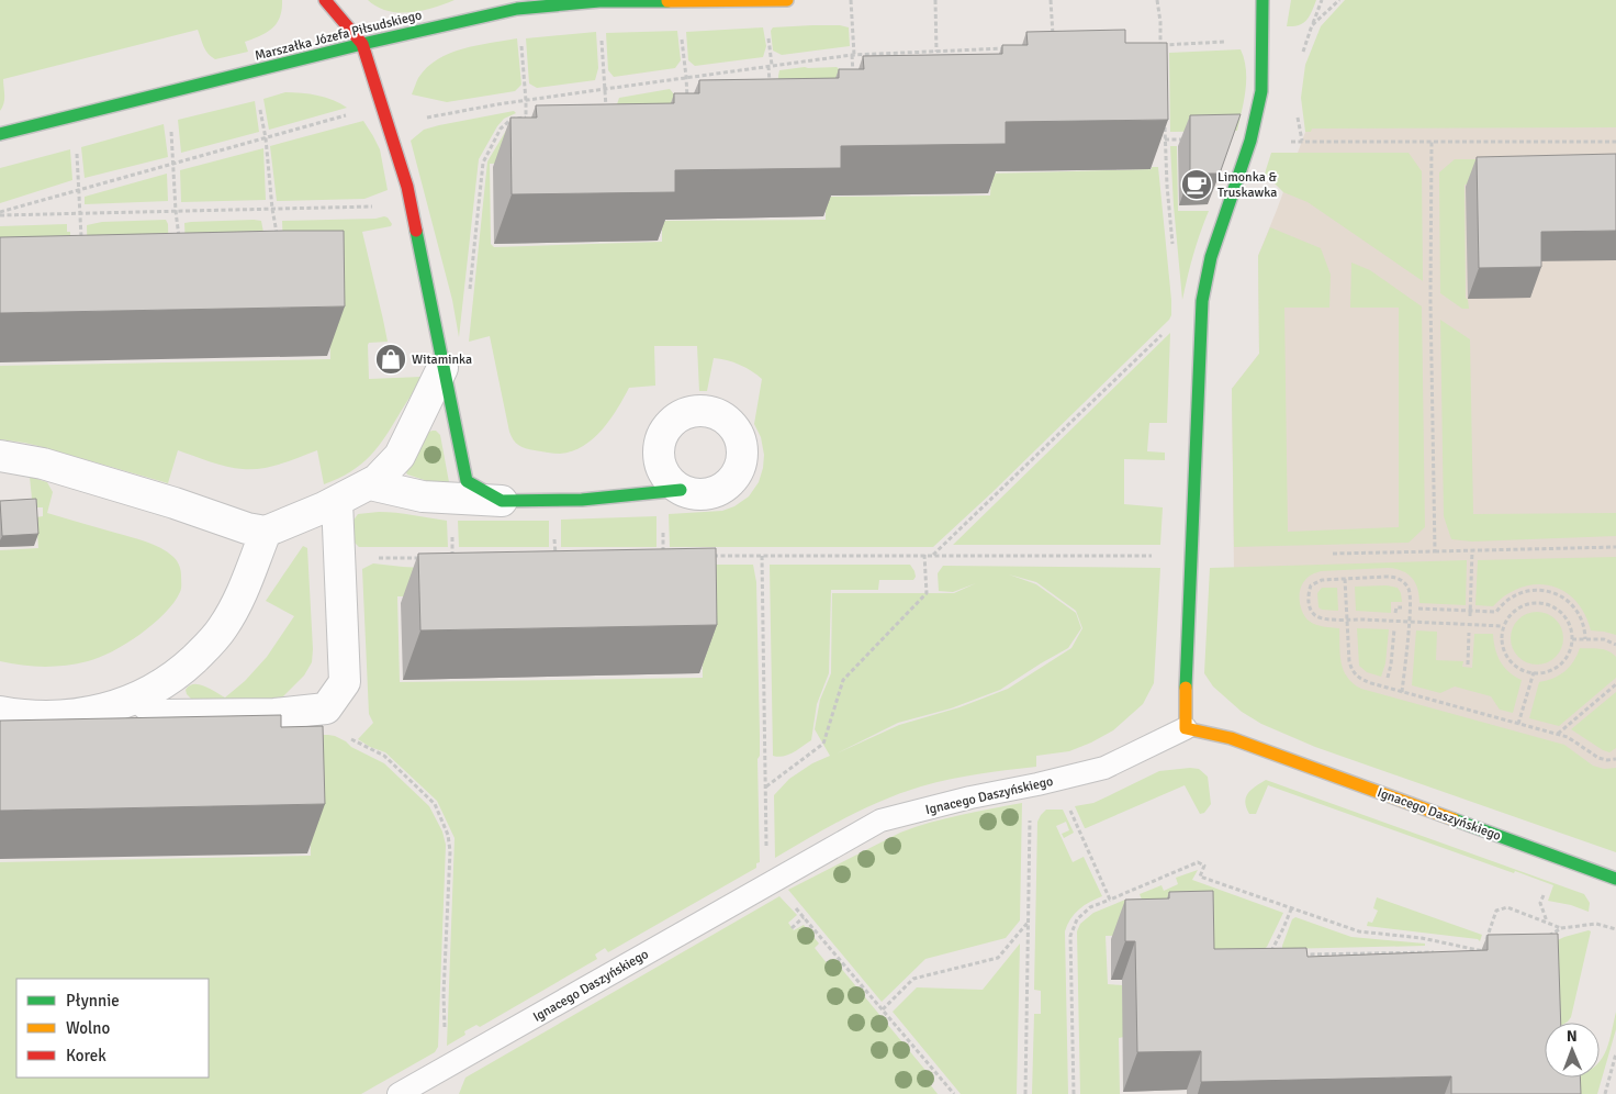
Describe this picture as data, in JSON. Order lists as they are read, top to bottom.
{
  "streets": {
    "street": ["Marszałka Józefa Piłsudskiego", "Ignacego Daszyńskiego"]
  },
  "places": {
    "cafe": ["Limonka & Truskawka"],
    "shop": ["Witaminka"]
  },
  "legend": ["Płynnie", "Wolno", "Korek"],
  "north": "top"
}
